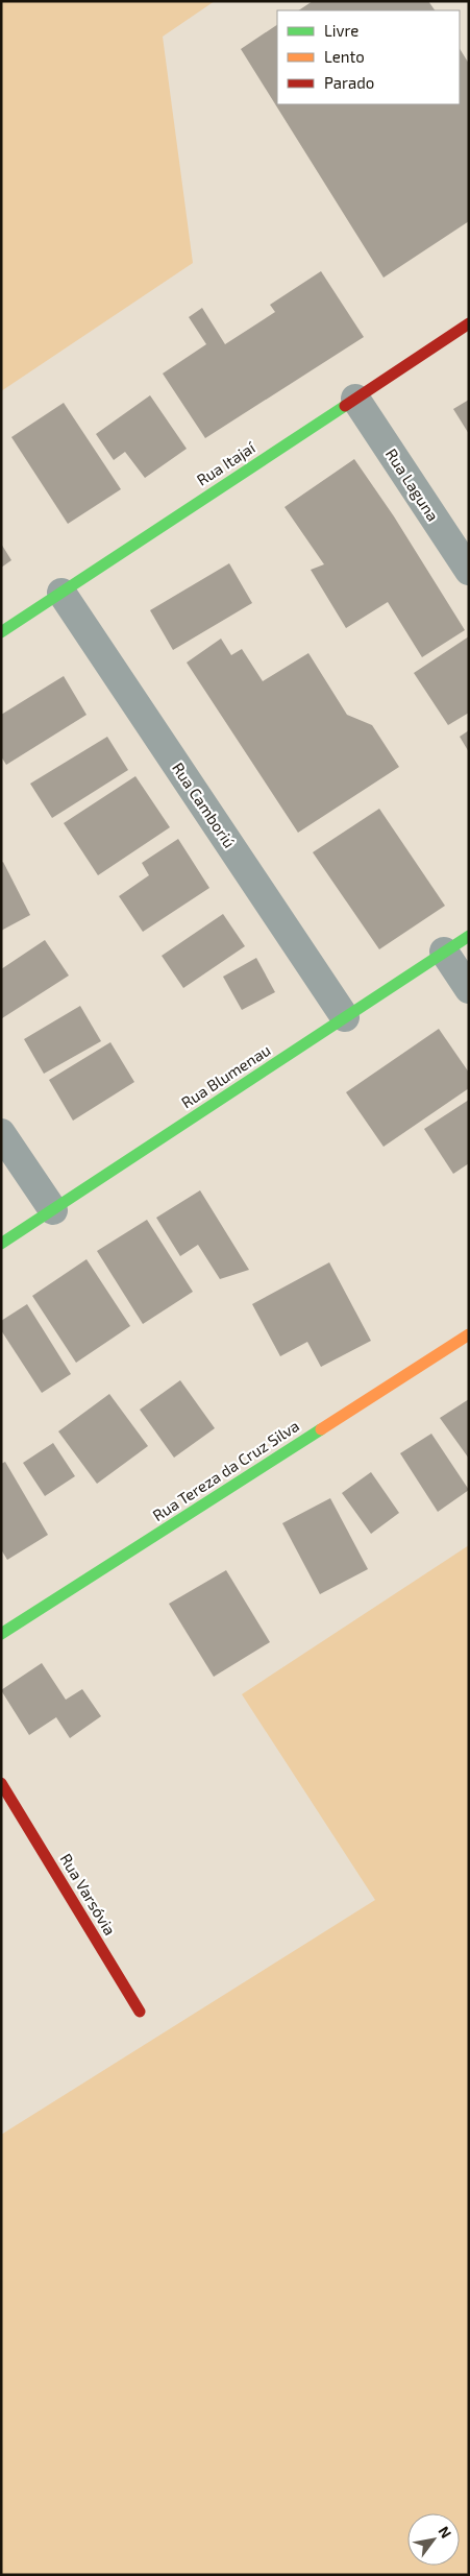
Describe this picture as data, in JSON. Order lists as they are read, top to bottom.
{
  "streets": {
    "street": [
      "Rua Itajaí",
      "Rua Laguna",
      "Rua Camboriú",
      "Rua Blumenau",
      "Rua Tereza da Cruz Silva",
      "Rua Varsóvia"
    ]
  },
  "crossings": [
    ["Rua Itajaí", "Rua Laguna"],
    ["Rua Itajaí", "Rua Camboriú"],
    ["Rua Camboriú", "Rua Blumenau"]
  ],
  "legend": ["Livre", "Lento", "Parado"],
  "north": "top right"
}
